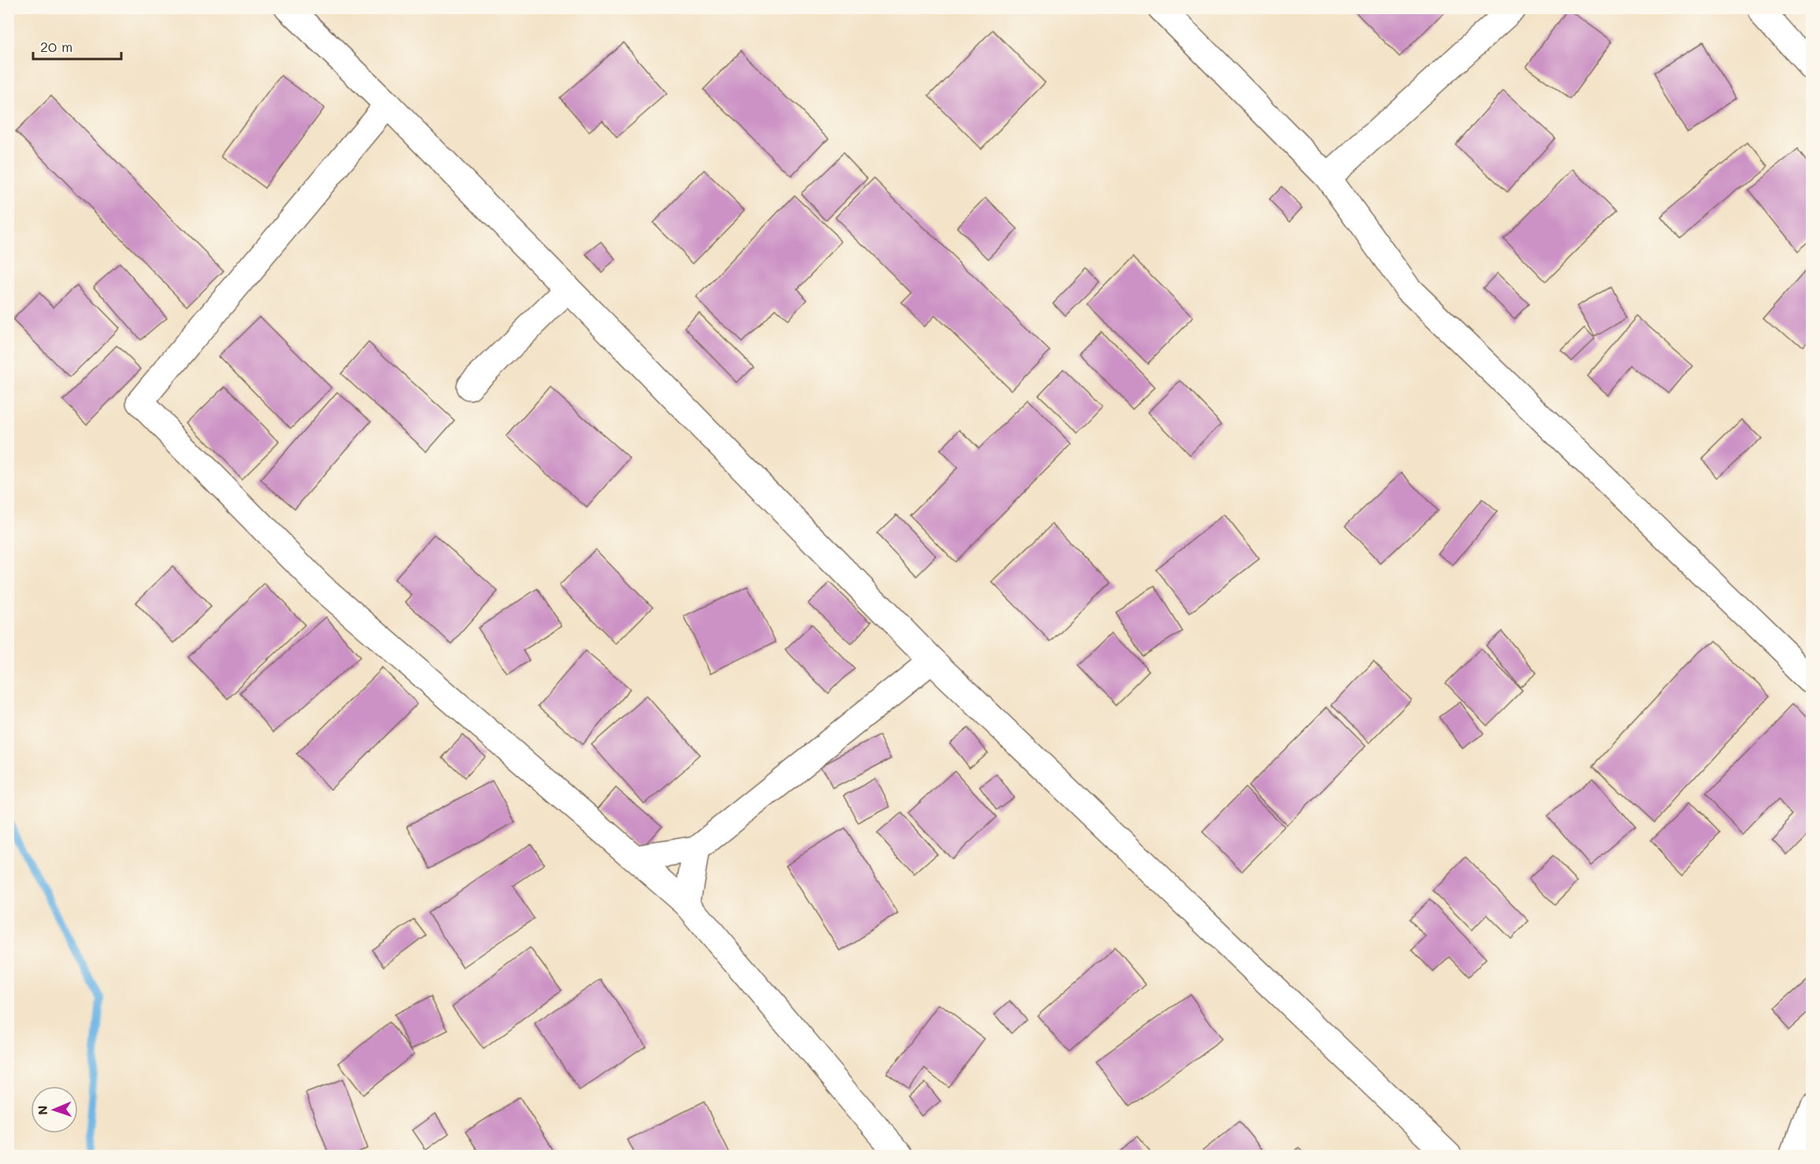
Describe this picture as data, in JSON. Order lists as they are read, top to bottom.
{
  "scale_bar": "20 m",
  "north": "left"
}
